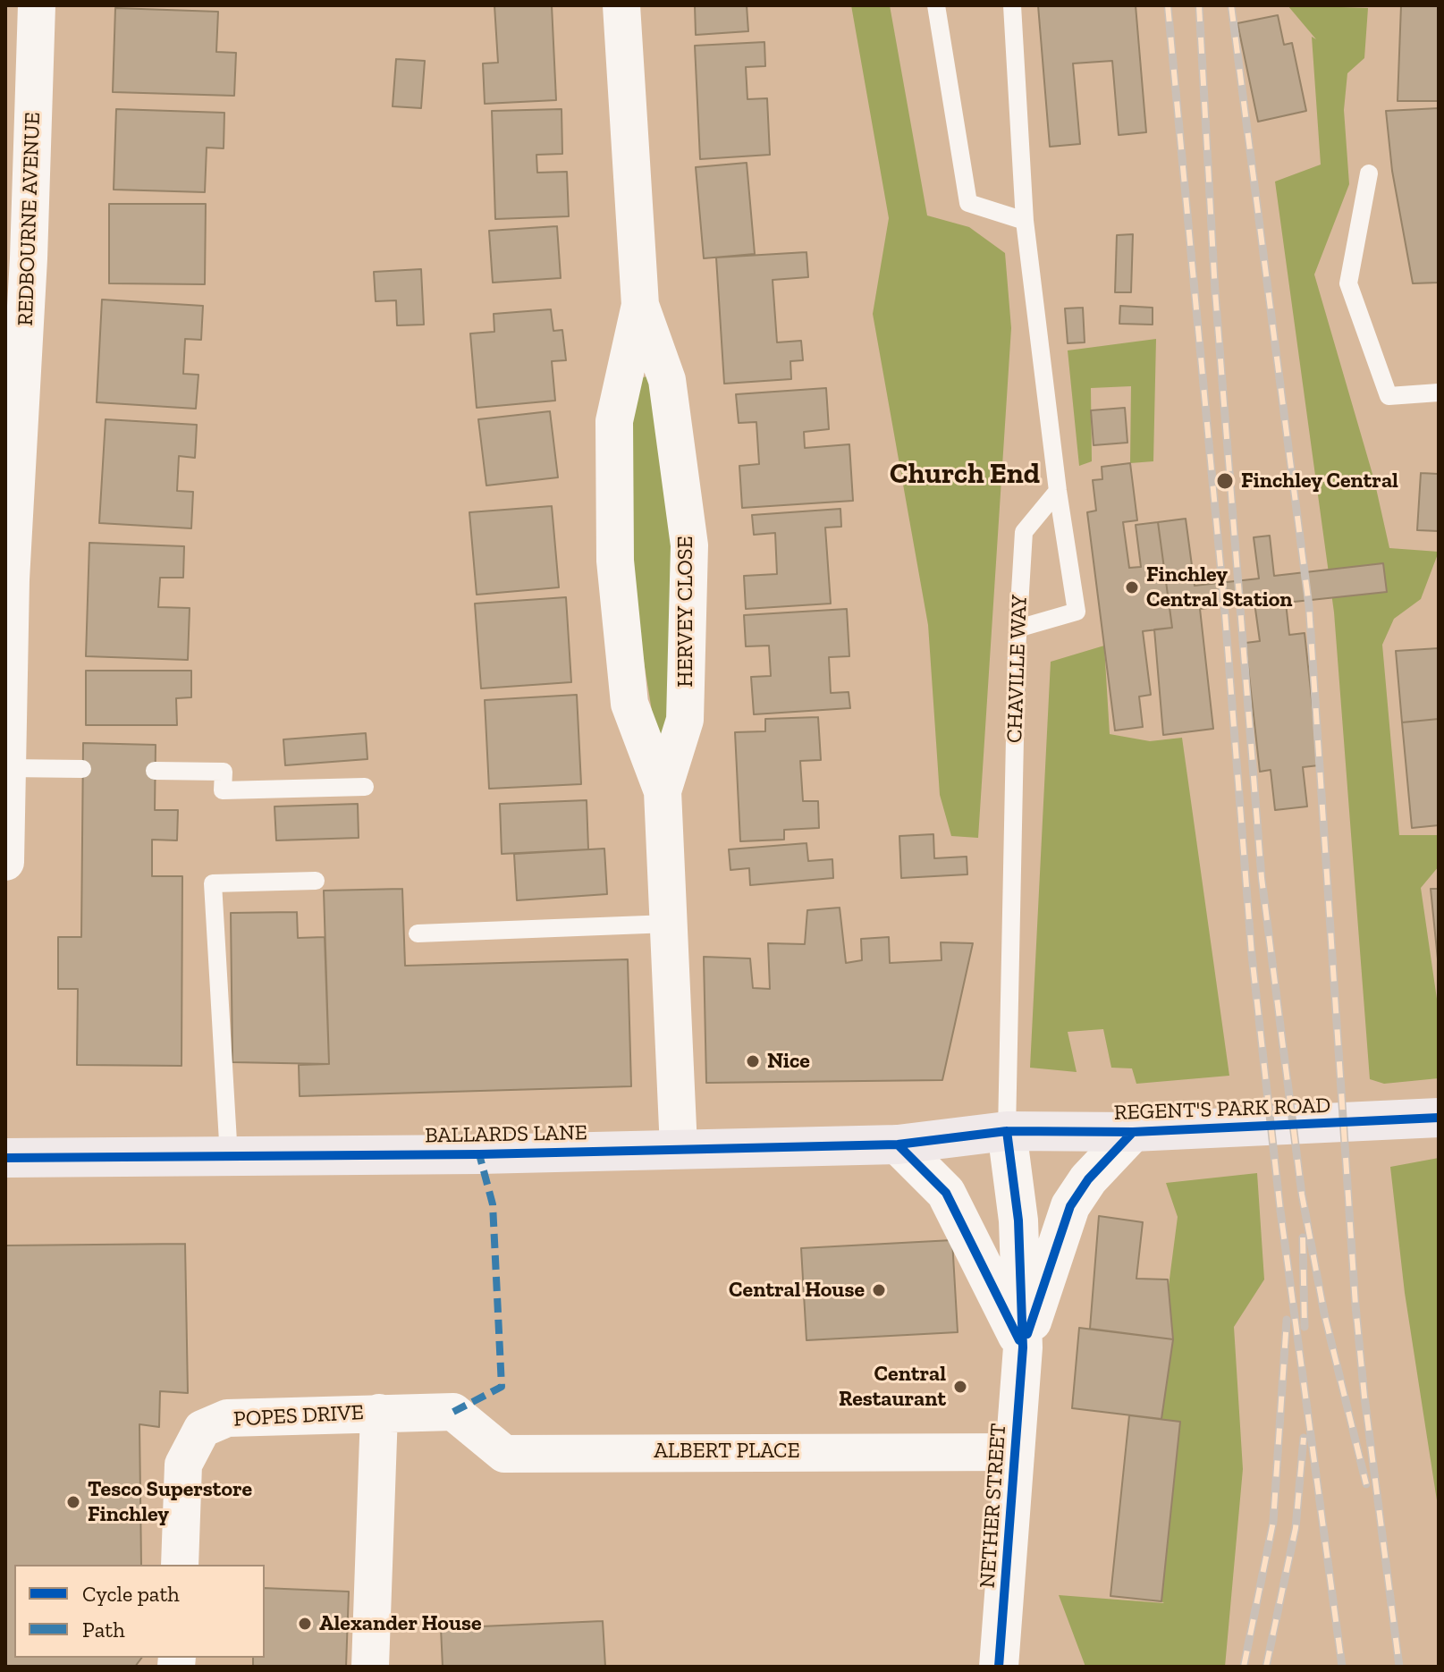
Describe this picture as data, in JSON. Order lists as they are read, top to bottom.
{
  "streets": {
    "main road": ["REGENT'S PARK ROAD", "BALLARDS LANE", "NETHER STREET"],
    "street": [
      "REDBOURNE AVENUE",
      "HERVEY CLOSE",
      "POPES DRIVE",
      "ALBERT PLACE"
    ],
    "lane": ["CHAVILLE WAY"]
  },
  "crossings": [
    ["HERVEY CLOSE", "BALLARDS LANE"],
    ["CHAVILLE WAY", "REGENT'S PARK ROAD"],
    ["CHAVILLE WAY", "BALLARDS LANE"],
    ["CHAVILLE WAY", "NETHER STREET"],
    ["REGENT'S PARK ROAD", "BALLARDS LANE"],
    ["REGENT'S PARK ROAD", "NETHER STREET"],
    ["BALLARDS LANE", "NETHER STREET"],
    ["POPES DRIVE", "ALBERT PLACE"],
    ["ALBERT PLACE", "NETHER STREET"]
  ],
  "districts": ["Church End"],
  "places": [
    "Finchley Central",
    "Finchley Central Station",
    "Nice",
    "Central House",
    "Central Restaurant",
    "Tesco Superstore Finchley",
    "Alexander House"
  ],
  "legend": ["Cycle path", "Path"]
}
